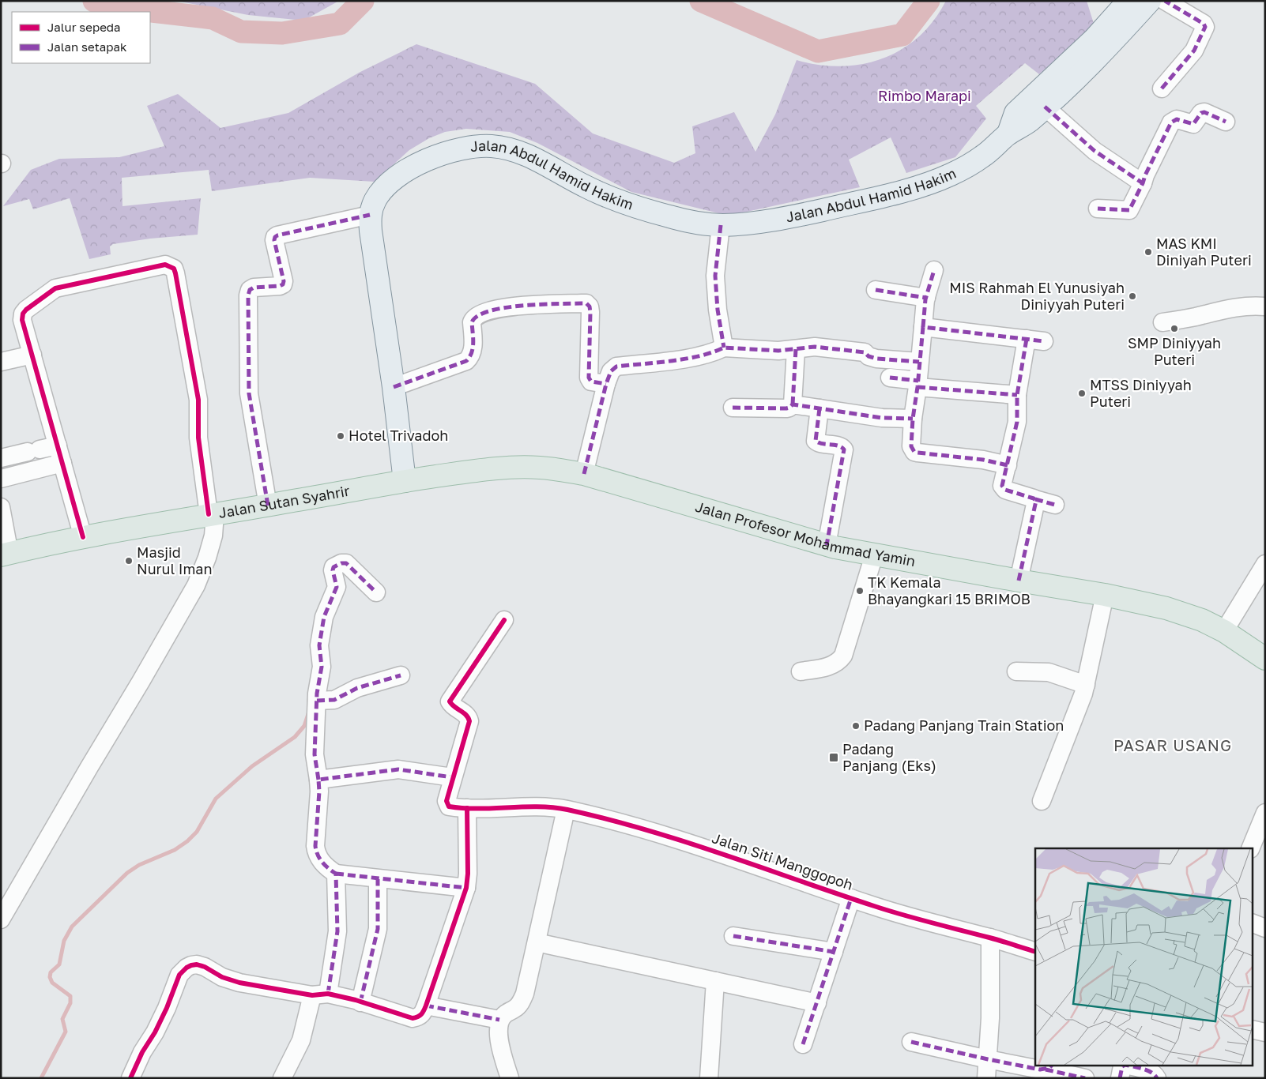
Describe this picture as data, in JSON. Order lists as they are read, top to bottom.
{
  "streets": {
    "highway": ["Jalan Sutan Syahrir", "Jalan Profesor Mohammad Yamin"],
    "main road": ["Jalan Abdul Hamid Hakim"],
    "street": ["Jalan Siti Manggopoh"]
  },
  "crossings": [
    ["Jalan Abdul Hamid Hakim", "Jalan Sutan Syahrir"],
    ["Jalan Abdul Hamid Hakim", "Jalan Profesor Mohammad Yamin"],
    ["Jalan Sutan Syahrir", "Jalan Profesor Mohammad Yamin"]
  ],
  "districts": ["PASAR USANG"],
  "parks": ["Rimbo Marapi"],
  "places": {
    "other": [
      "MAS KMI Diniyah Puteri",
      "MIS Rahmah El Yunusiyah Diniyyah Puteri",
      "SMP Diniyyah Puteri",
      "MTSS Diniyyah Puteri",
      "Hotel Trivadoh",
      "Masjid Nurul Iman",
      "TK Kemala Bhayangkari 15 BRIMOB",
      "Padang Panjang Train Station"
    ],
    "transit": ["Padang Panjang (Eks)"]
  },
  "legend": ["Jalur sepeda", "Jalan setapak"]
}
